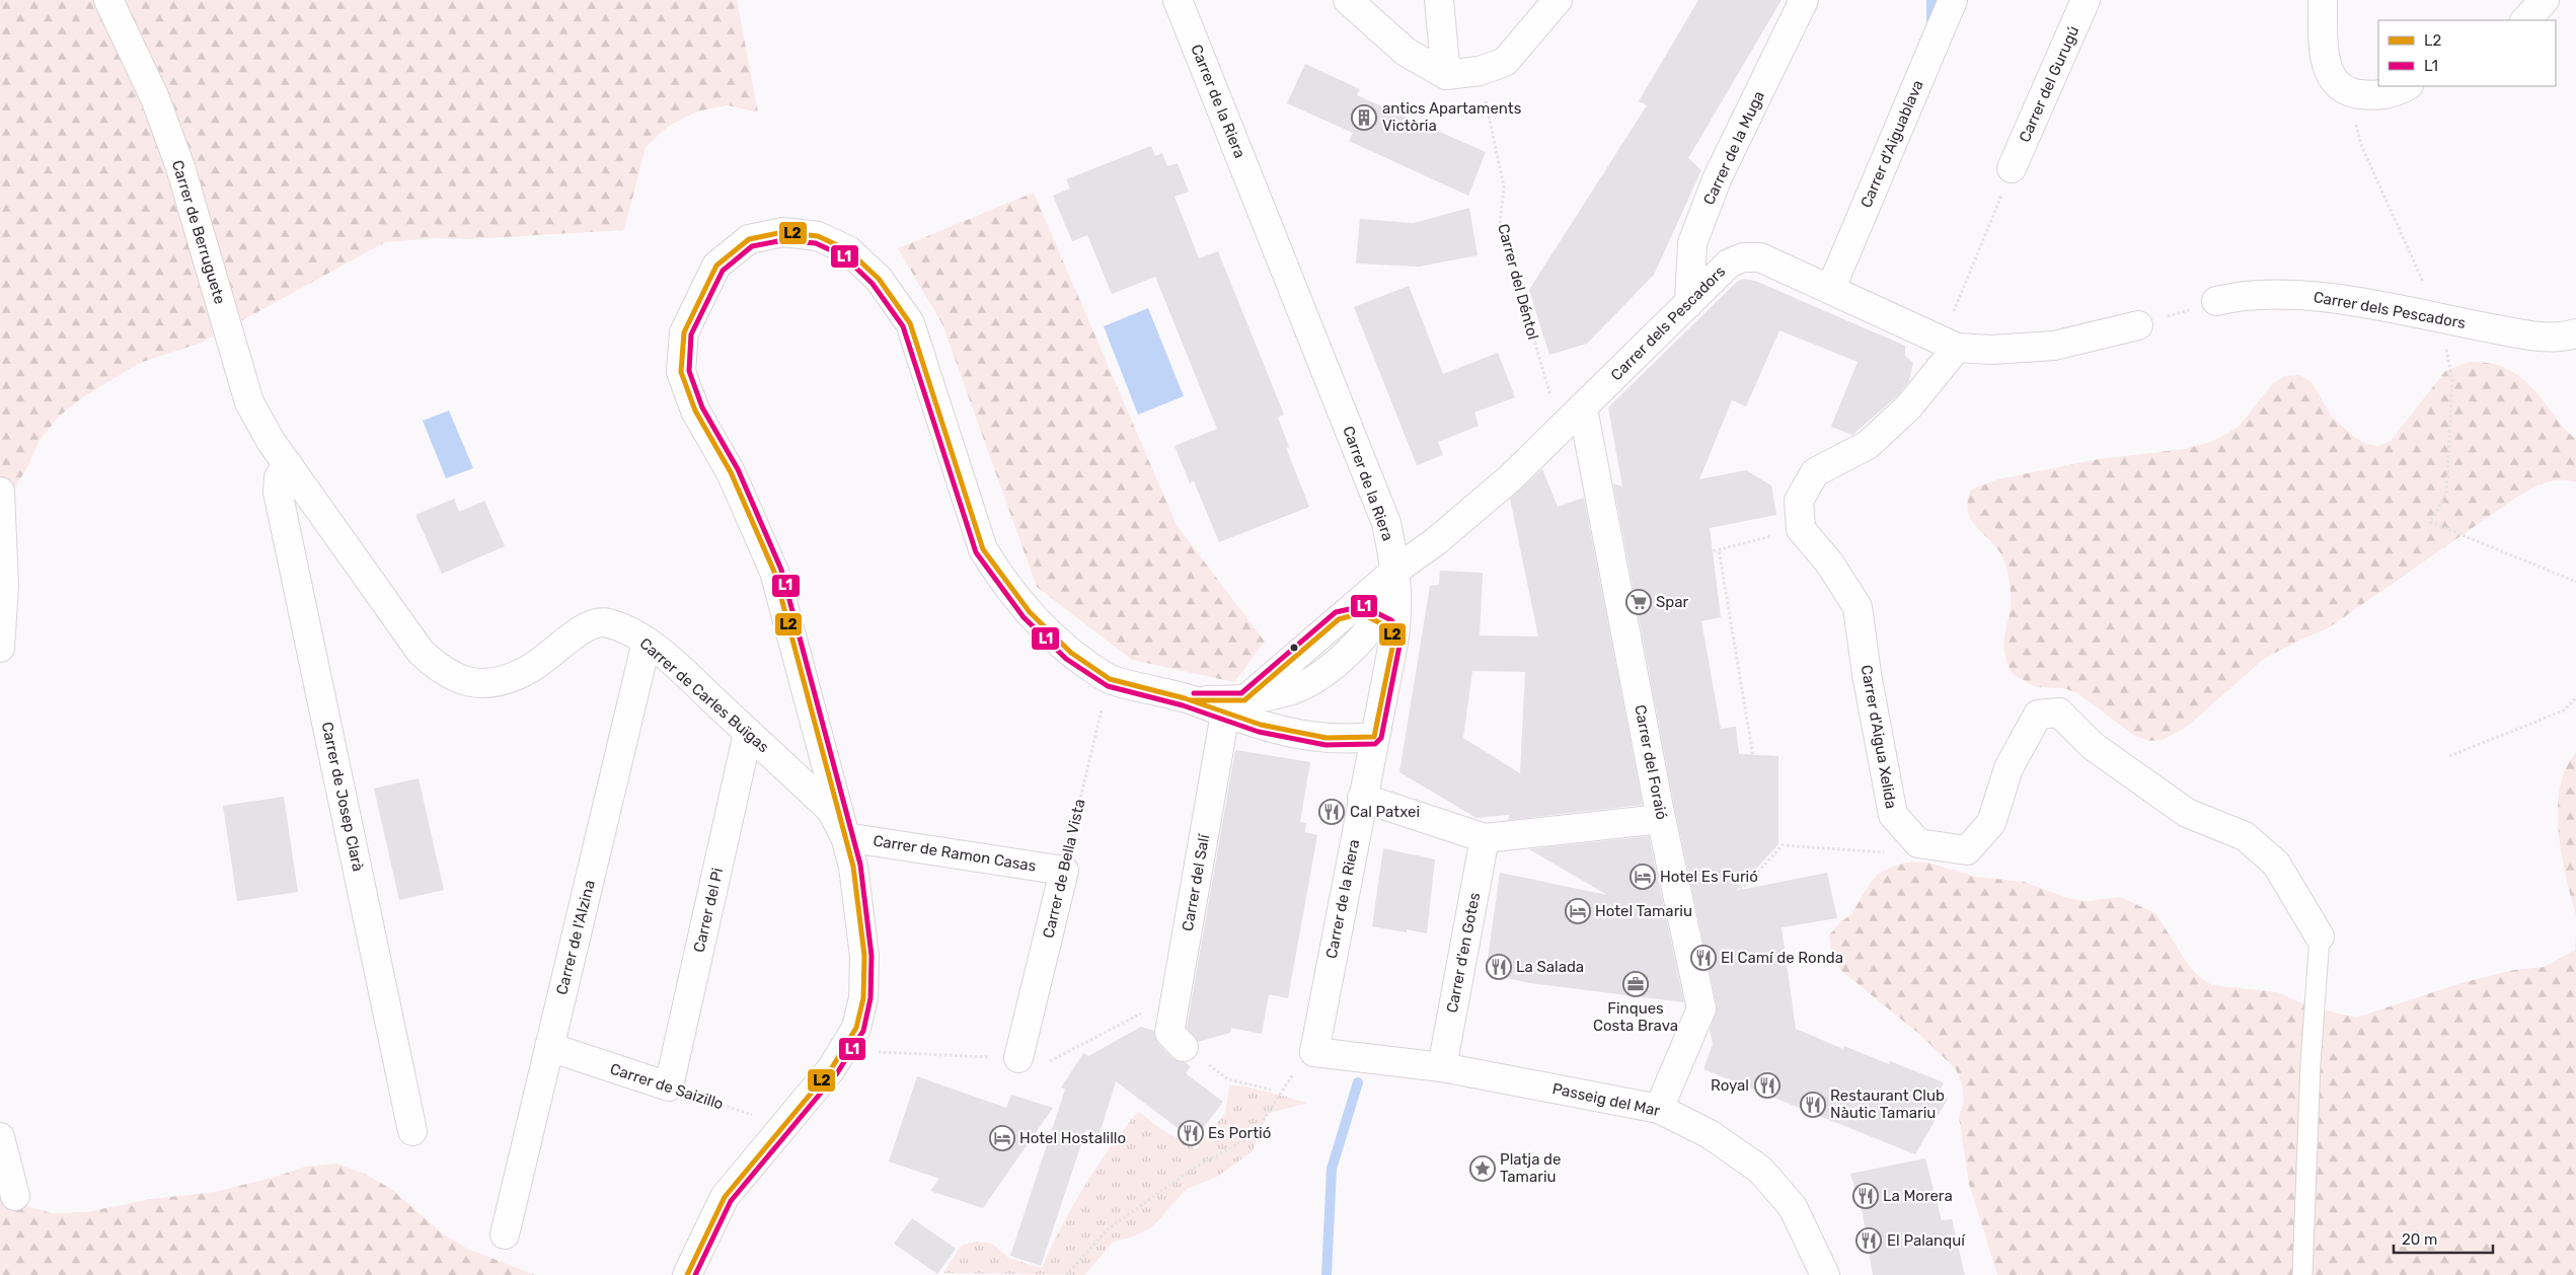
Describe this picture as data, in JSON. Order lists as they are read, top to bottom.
{
  "streets": {
    "street": [
      "Carrer del Gurugú",
      "Carrer de la Riera",
      "Carrer d'Aiguablava",
      "Carrer de la Muga",
      "Carrer de Berruguete",
      "Carrer dels Pescadors",
      "Carrer de Carles Buïgas",
      "Carrer d'Aigua Xelida",
      "Carrer del Foraió",
      "Carrer de Josep Clarà",
      "Carrer de Ramon Casas",
      "Carrer de Bella Vista",
      "Carrer del Salí",
      "Carrer del Pi",
      "Carrer de l'Alzina",
      "Carrer d'en Gotes",
      "Carrer de Saizillo",
      "Passeig del Mar"
    ],
    "path": ["Carrer del Déntol"]
  },
  "crossings": [
    ["Carrer de la Riera", "Carrer dels Pescadors"],
    ["Carrer de la Riera", "Passeig del Mar"],
    ["Carrer d'Aiguablava", "Carrer dels Pescadors"],
    ["Carrer de la Muga", "Carrer dels Pescadors"],
    ["Carrer de Berruguete", "Carrer de Carles Buïgas"],
    ["Carrer de Berruguete", "Carrer de Josep Clarà"],
    ["Carrer del Déntol", "Carrer dels Pescadors"],
    ["Carrer dels Pescadors", "Carrer del Foraió"],
    ["Carrer dels Pescadors", "Carrer del Salí"],
    ["Carrer de Carles Buïgas", "Carrer de Josep Clarà"],
    ["Carrer de Carles Buïgas", "Carrer de Ramon Casas"],
    ["Carrer de Carles Buïgas", "Carrer del Pi"],
    ["Carrer de Carles Buïgas", "Carrer de l'Alzina"],
    ["Carrer del Foraió", "Passeig del Mar"],
    ["Carrer de Ramon Casas", "Carrer de Bella Vista"],
    ["Carrer del Pi", "Carrer de Saizillo"],
    ["Carrer de l'Alzina", "Carrer de Saizillo"],
    ["Carrer d'en Gotes", "Passeig del Mar"]
  ],
  "places": {
    "building": ["antics Apartaments Victòria"],
    "supermarket": ["Spar"],
    "restaurant": [
      "Cal Patxei",
      "El Camí de Ronda",
      "La Salada",
      "Royal",
      "Restaurant Club Nàutic Tamariu",
      "Es Portió",
      "La Morera",
      "El Palanquí"
    ],
    "hotel": ["Hotel Es Furió", "Hotel Tamariu", "Hotel Hostalillo"],
    "office": ["Finques Costa Brava"],
    "place": ["Platja de Tamariu"]
  },
  "lines": ["transit line L2", "transit line L1"],
  "legend": ["L2", "L1"],
  "scale_bar": "20 m"
}
